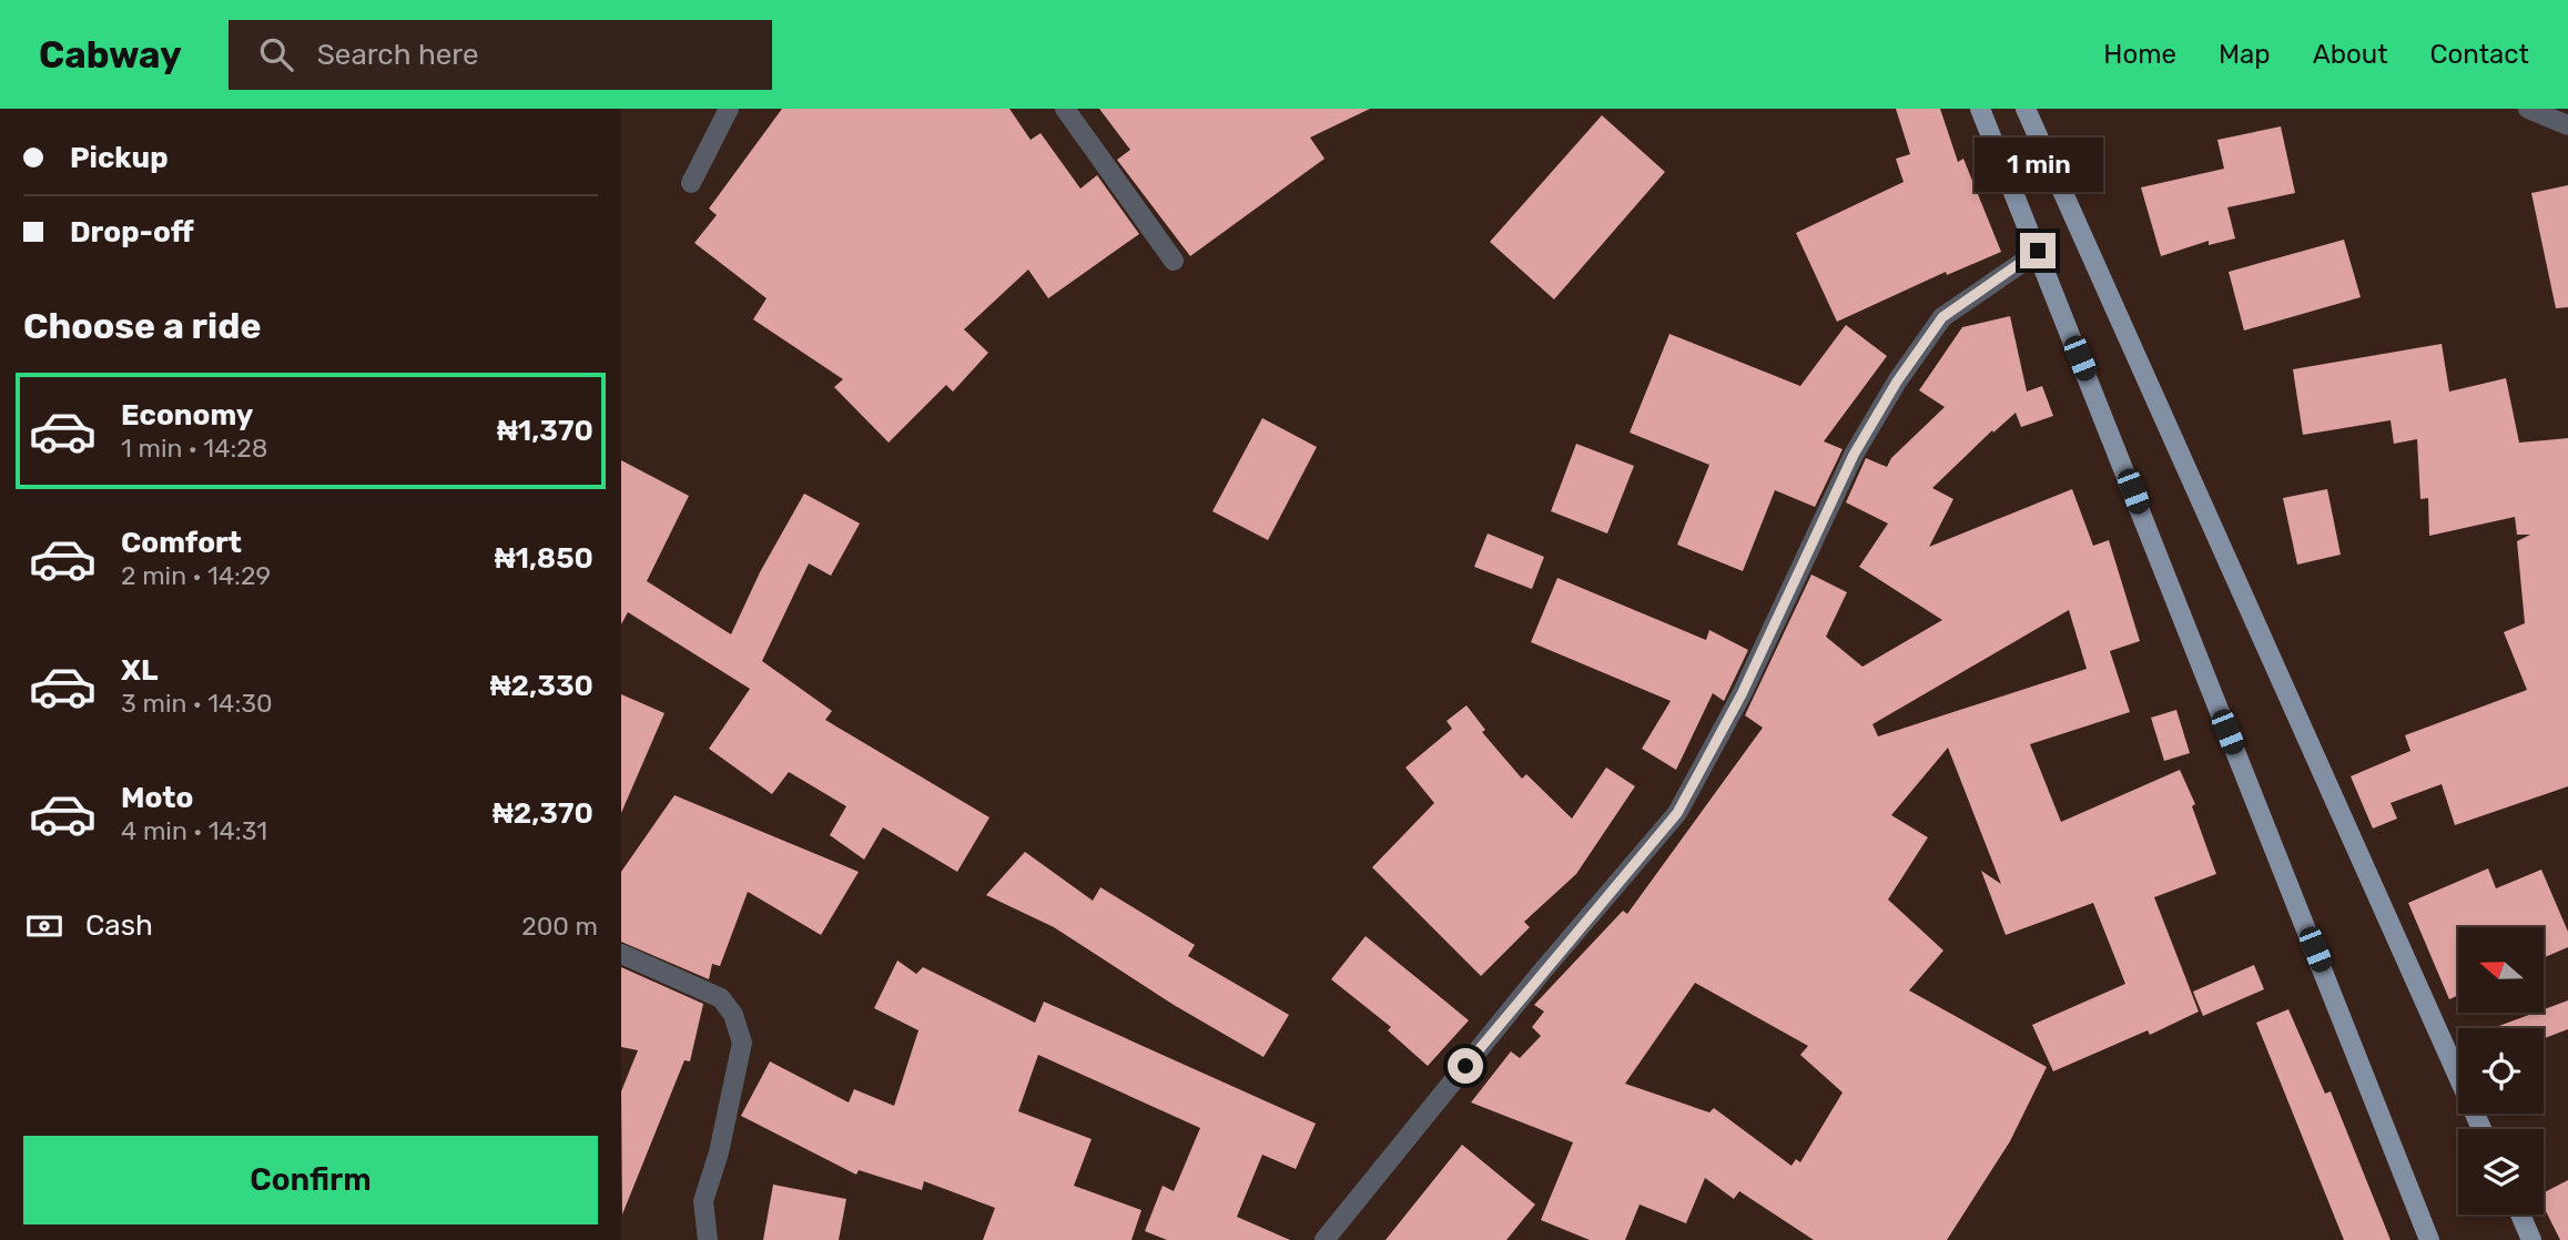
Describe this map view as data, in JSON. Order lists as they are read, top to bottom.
{
  "north": "left",
  "page": {
    "header": "Cabway",
    "search": "Search here",
    "nav": [
      "Home",
      "Map",
      "About",
      "Contact"
    ],
    "banner": ["Pickup", "Drop-off"],
    "bubble": "1 min",
    "heading": "Choose a ride",
    "list": [
      {
        "name": "Economy",
        "note": "1 min · 14:28",
        "value": "₦1,370"
      },
      {
        "name": "Comfort",
        "note": "2 min · 14:29",
        "value": "₦1,850"
      },
      {
        "name": "XL",
        "note": "3 min · 14:30",
        "value": "₦2,330"
      },
      {
        "name": "Moto",
        "note": "4 min · 14:31",
        "value": "₦2,370"
      }
    ],
    "pay": ["Cash", "200 m"],
    "buttons": "Confirm"
  }
}
